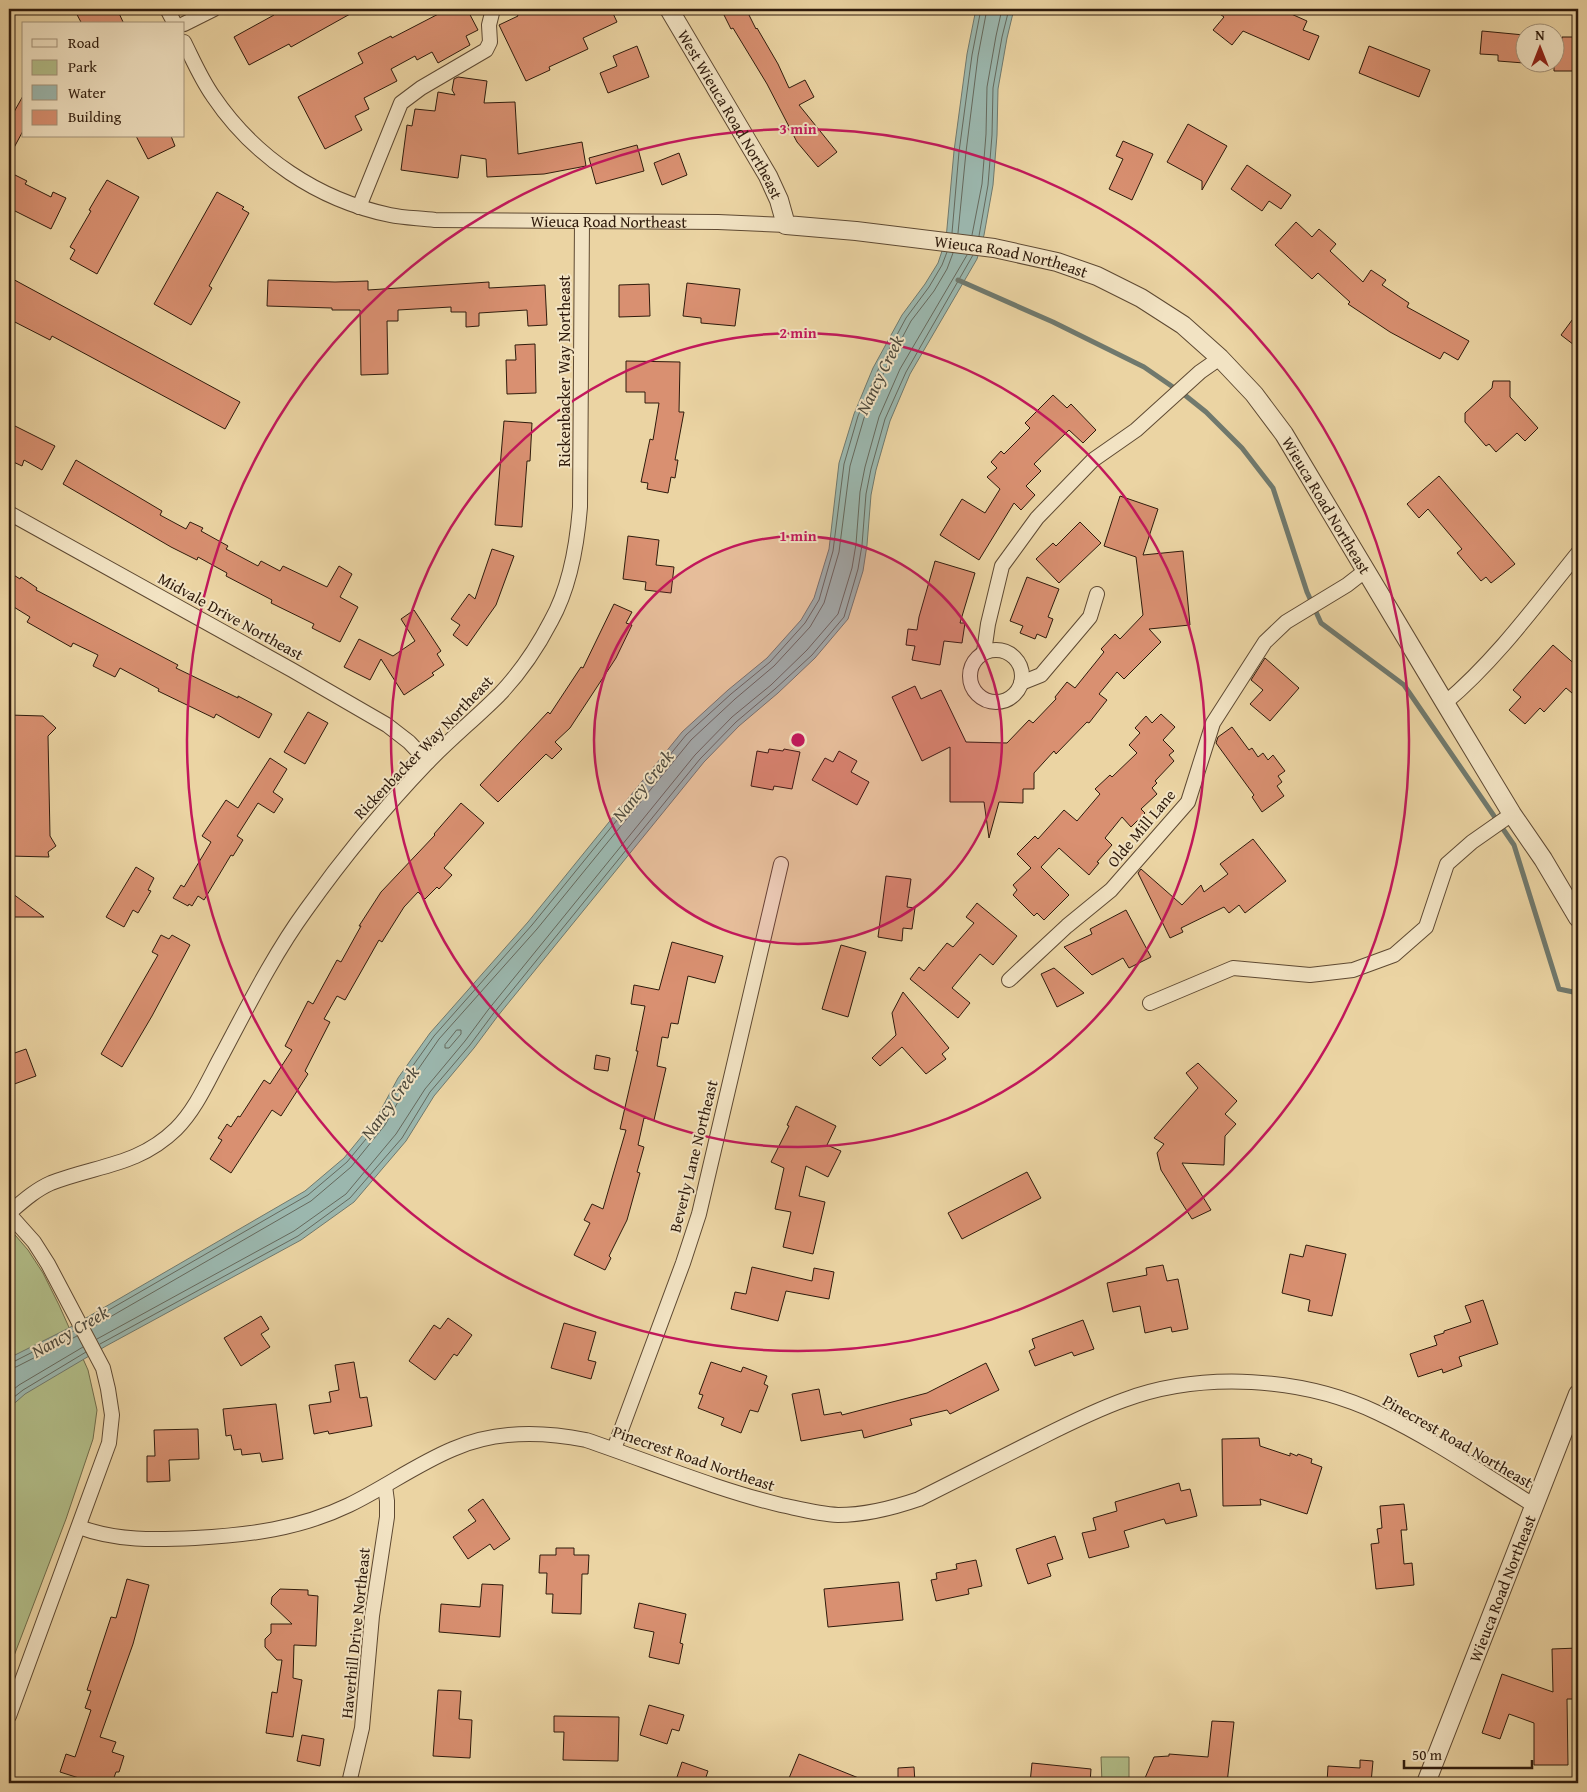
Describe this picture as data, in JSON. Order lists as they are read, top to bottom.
{
  "streets": {
    "street": [
      "West Wieuca Road Northeast",
      "Wieuca Road Northeast",
      "Rickenbacker Way Northeast",
      "Midvale Drive Northeast",
      "Olde Mill Lane",
      "Beverly Lane Northeast",
      "Pinecrest Road Northeast",
      "Haverhill Drive Northeast"
    ]
  },
  "crossings": [
    ["West Wieuca Road Northeast", "Wieuca Road Northeast"],
    ["Wieuca Road Northeast", "Rickenbacker Way Northeast"],
    ["Wieuca Road Northeast", "Olde Mill Lane"],
    ["Wieuca Road Northeast", "Pinecrest Road Northeast"],
    ["Rickenbacker Way Northeast", "Midvale Drive Northeast"],
    ["Beverly Lane Northeast", "Pinecrest Road Northeast"],
    ["Pinecrest Road Northeast", "Haverhill Drive Northeast"]
  ],
  "water": ["Nancy Creek"],
  "legend": [
    "Road",
    "Park",
    "Water",
    "Building"
  ],
  "scale_bar": "50 m",
  "north": "top",
  "rings": ["3 min", "2 min", "1 min"]
}
